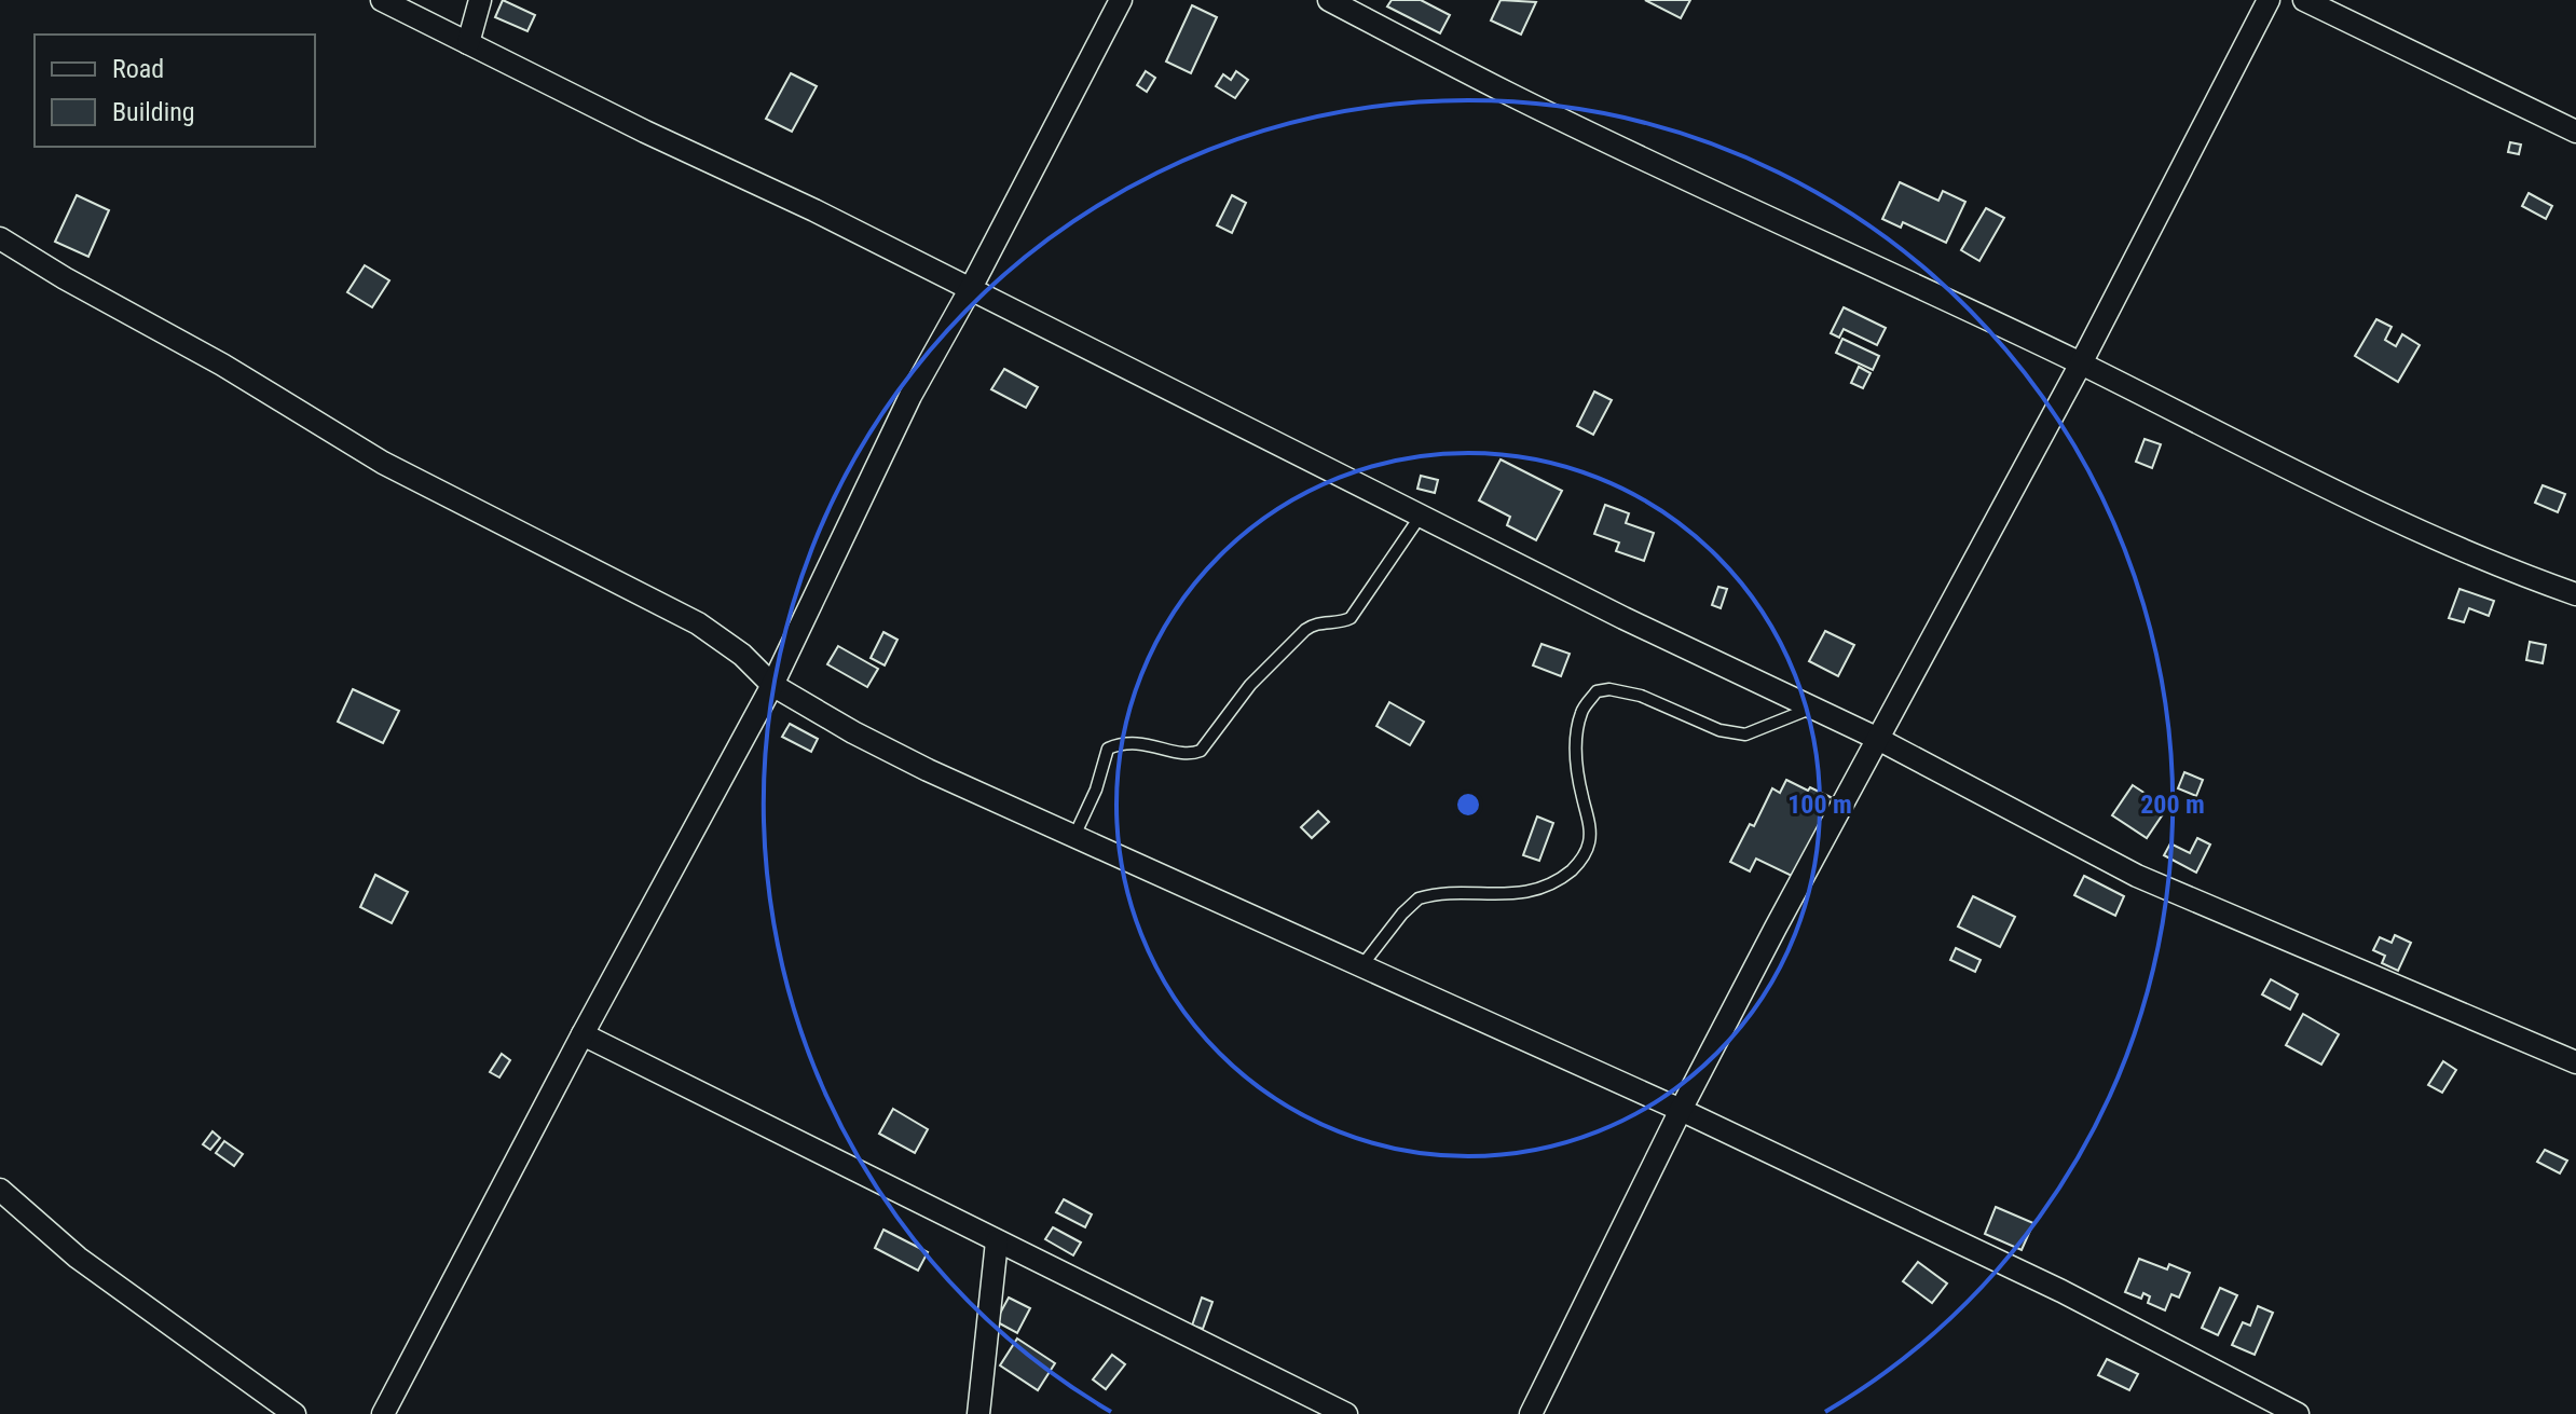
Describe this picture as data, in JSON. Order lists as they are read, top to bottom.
{
  "legend": ["Road", "Building"],
  "rings": ["100 m", "200 m"]
}
